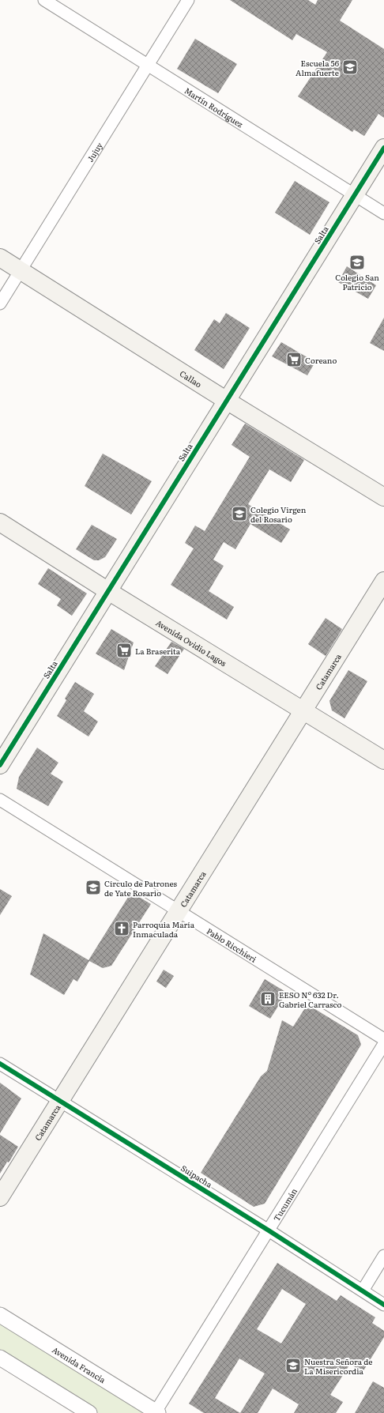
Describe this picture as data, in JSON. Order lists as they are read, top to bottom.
{
  "streets": {
    "main road": [
      "Salta",
      "Callao",
      "Avenida Ovidio Lagos",
      "Catamarca"
    ],
    "street": [
      "Martín Rodríguez",
      "Jujuy",
      "Pablo Ricchieri",
      "Suipacha",
      "Tucumán",
      "Avenida Francia"
    ]
  },
  "crossings": [
    ["Martín Rodríguez", "Jujuy"],
    ["Martín Rodríguez", "Salta"],
    ["Jujuy", "Callao"],
    ["Salta", "Callao"],
    ["Salta", "Avenida Ovidio Lagos"],
    ["Avenida Ovidio Lagos", "Catamarca"],
    ["Catamarca", "Pablo Ricchieri"],
    ["Catamarca", "Suipacha"],
    ["Suipacha", "Tucumán"],
    ["Tucumán", "Avenida Francia"]
  ],
  "places": {
    "school or university": [
      "Escuela 56 Almafuerte",
      "Colegio San Patricio",
      "Colegio Virgen del Rosario",
      "Círculo de Patrones de Yate Rosario",
      "Nuestra Señora de La Misericordia"
    ],
    "supermarket": ["Coreano", "La Braserita"],
    "church": ["Parroquia María Inmaculada"],
    "building": ["EESO Nº 632 Dr. Gabriel Carrasco"]
  }
}
